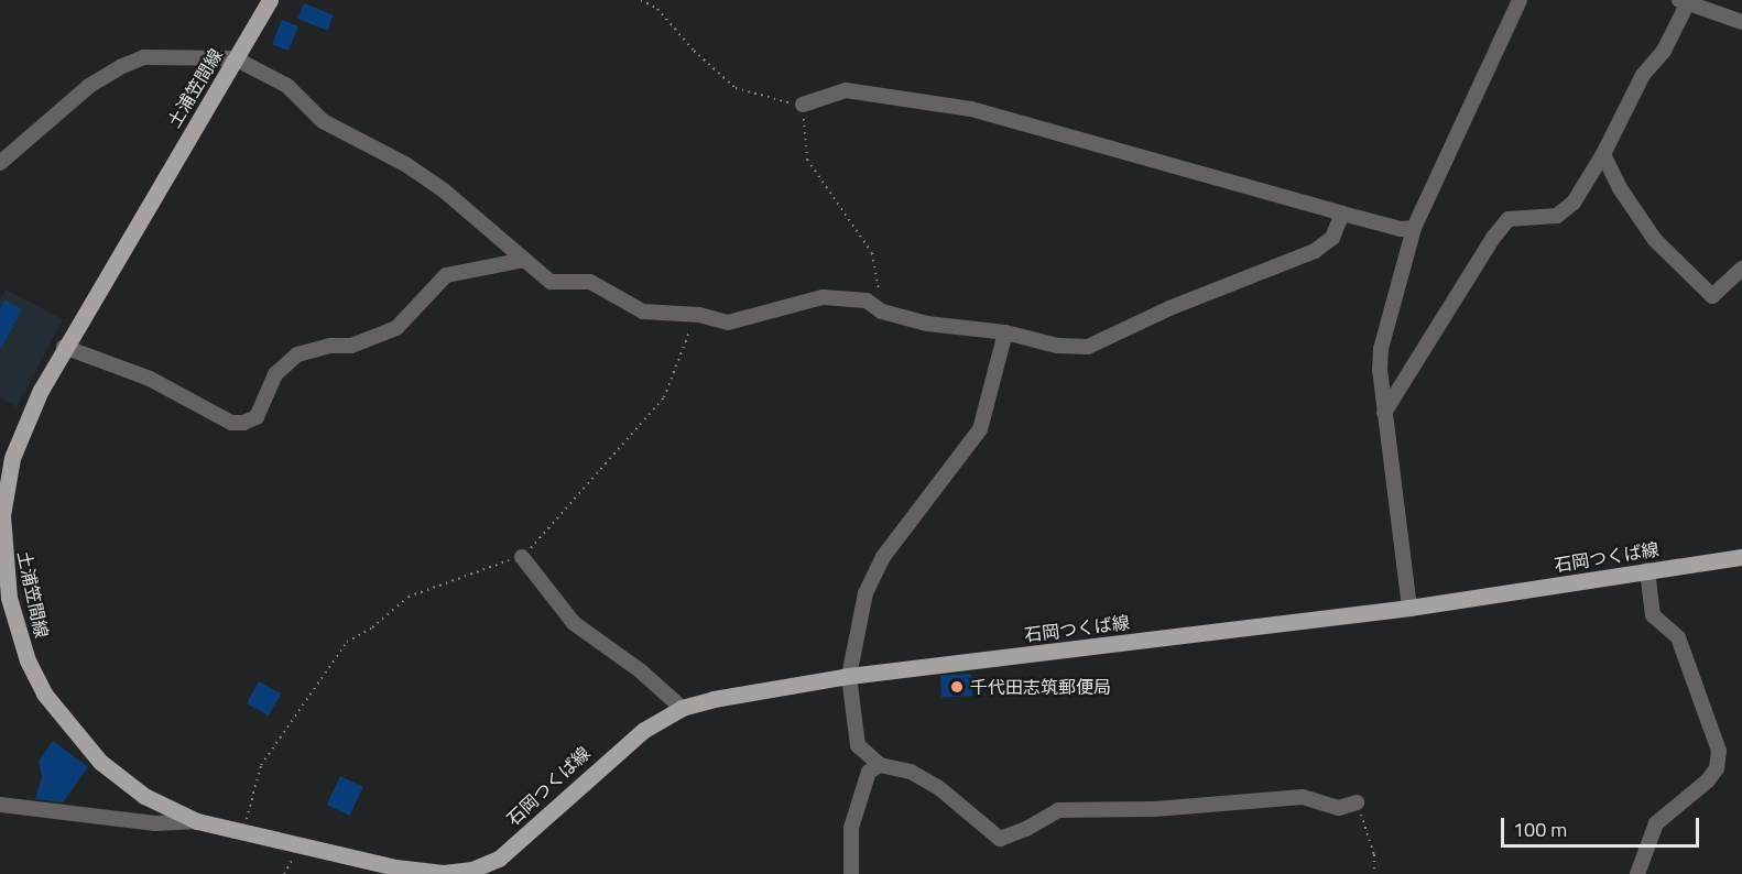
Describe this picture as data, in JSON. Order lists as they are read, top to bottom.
{
  "streets": {
    "main road": ["土浦笠間線", "石岡つくば線"]
  },
  "crossings": [
    ["土浦笠間線", "石岡つくば線"]
  ],
  "places": ["千代田志筑郵便局"],
  "scale_bar": "100 m"
}
